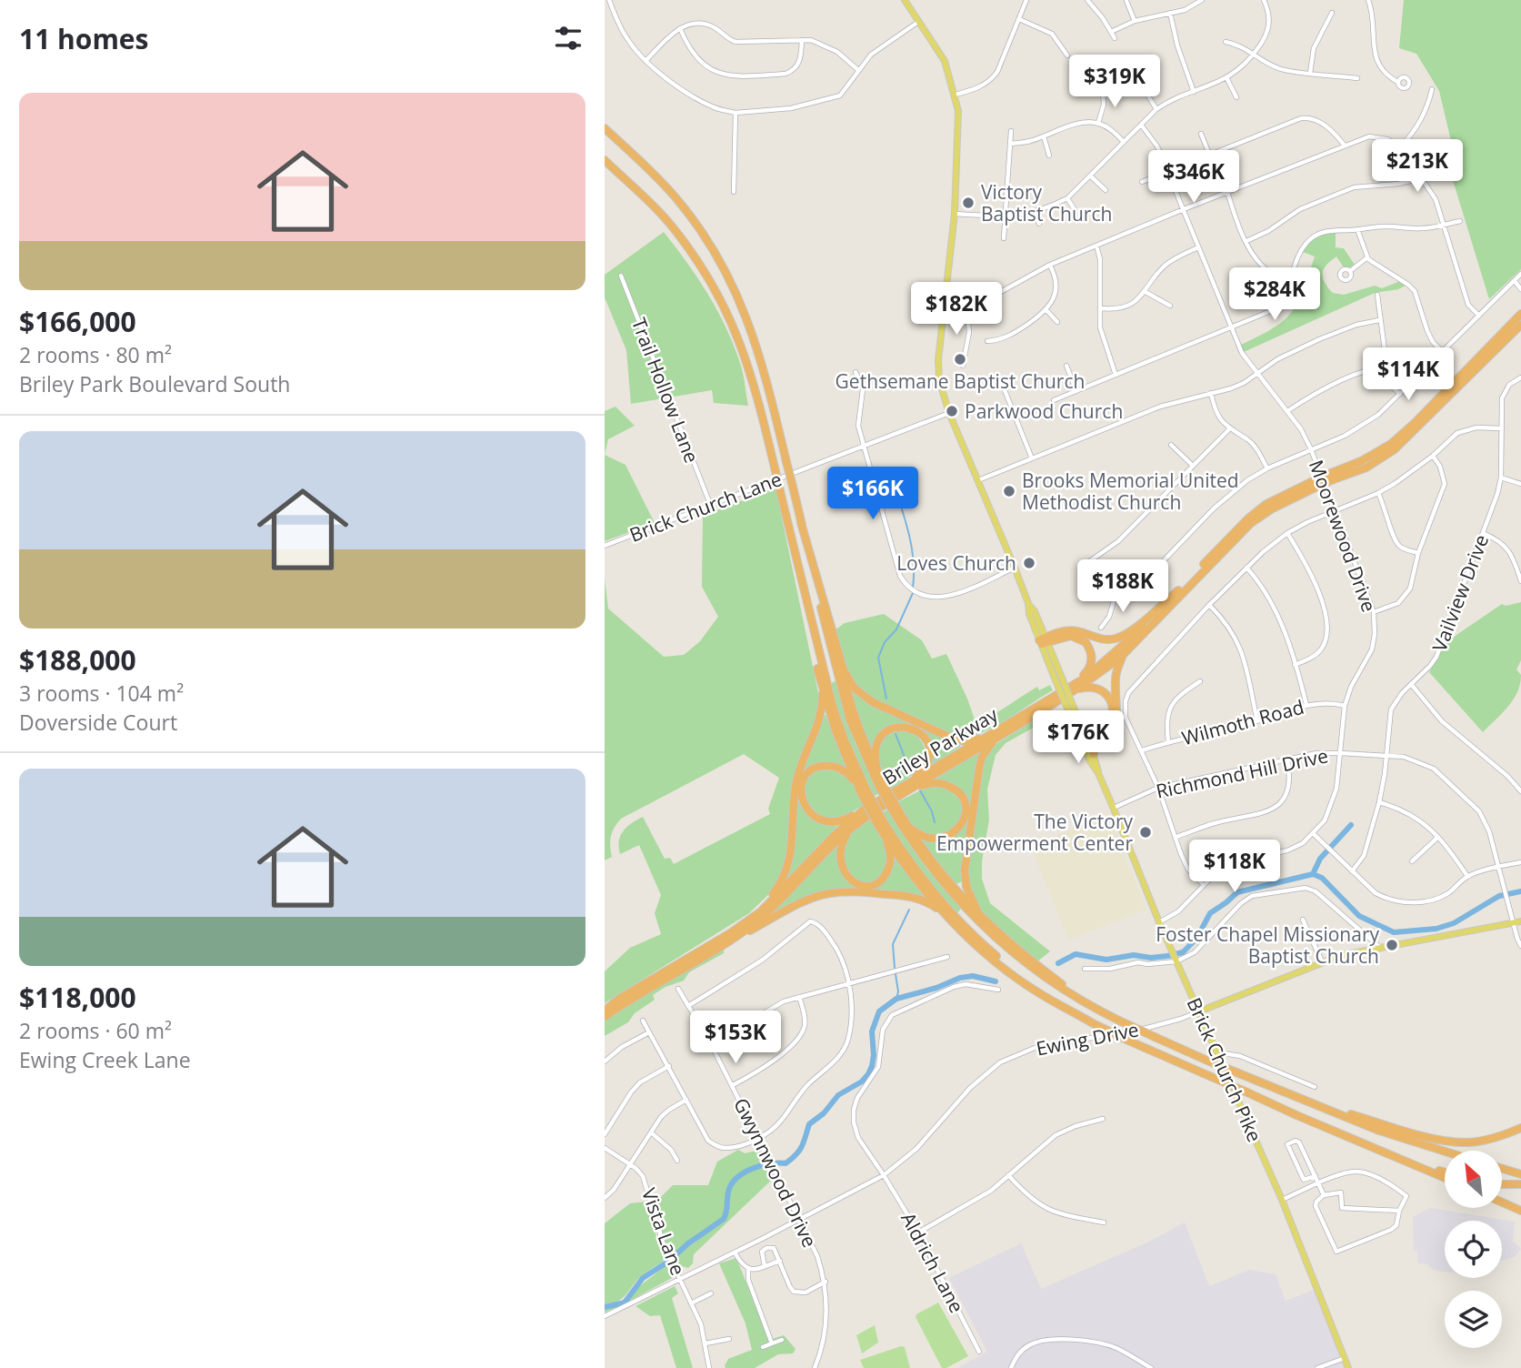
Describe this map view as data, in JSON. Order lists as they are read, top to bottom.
{
  "streets": {
    "highway": ["Briley Parkway"],
    "main road": ["Ewing Drive", "Brick Church Pike"],
    "street": [
      "Trail Hollow Lane",
      "Brick Church Lane",
      "Moorewood Drive",
      "Vailview Drive",
      "Wilmoth Road",
      "Richmond Hill Drive",
      "Gwynnwood Drive",
      "Vista Lane",
      "Aldrich Lane"
    ]
  },
  "crossings": [
    ["Trail Hollow Lane", "Brick Church Lane"],
    ["Brick Church Lane", "Brick Church Pike"],
    ["Moorewood Drive", "Wilmoth Road"],
    ["Moorewood Drive", "Richmond Hill Drive"],
    ["Moorewood Drive", "Brick Church Pike"],
    ["Vailview Drive", "Richmond Hill Drive"],
    ["Richmond Hill Drive", "Ewing Drive"],
    ["Richmond Hill Drive", "Brick Church Pike"],
    ["Ewing Drive", "Brick Church Pike"],
    ["Ewing Drive", "Gwynnwood Drive"],
    ["Ewing Drive", "Vista Lane"],
    ["Ewing Drive", "Aldrich Lane"]
  ],
  "places": [
    "Victory Baptist Church",
    "Gethsemane Baptist Church",
    "Parkwood Church",
    "Brooks Memorial United Methodist Church",
    "Loves Church",
    "The Victory Empowerment Center",
    "Foster Chapel Missionary Baptist Church"
  ],
  "north": "top left",
  "page": {
    "heading": "11 homes",
    "price": [
      "$319K",
      "$213K",
      "$346K",
      "$284K",
      "$182K",
      "$114K",
      "$166K",
      "$188K",
      "$176K",
      "$118K",
      "$153K"
    ],
    "list": [
      {
        "name": "$166,000",
        "note": "2 rooms · 80 m² · Briley Park Boulevard South"
      },
      {
        "name": "$188,000",
        "note": "3 rooms · 104 m² · Doverside Court"
      },
      {
        "name": "$118,000",
        "note": "2 rooms · 60 m² · Ewing Creek Lane"
      }
    ]
  }
}
